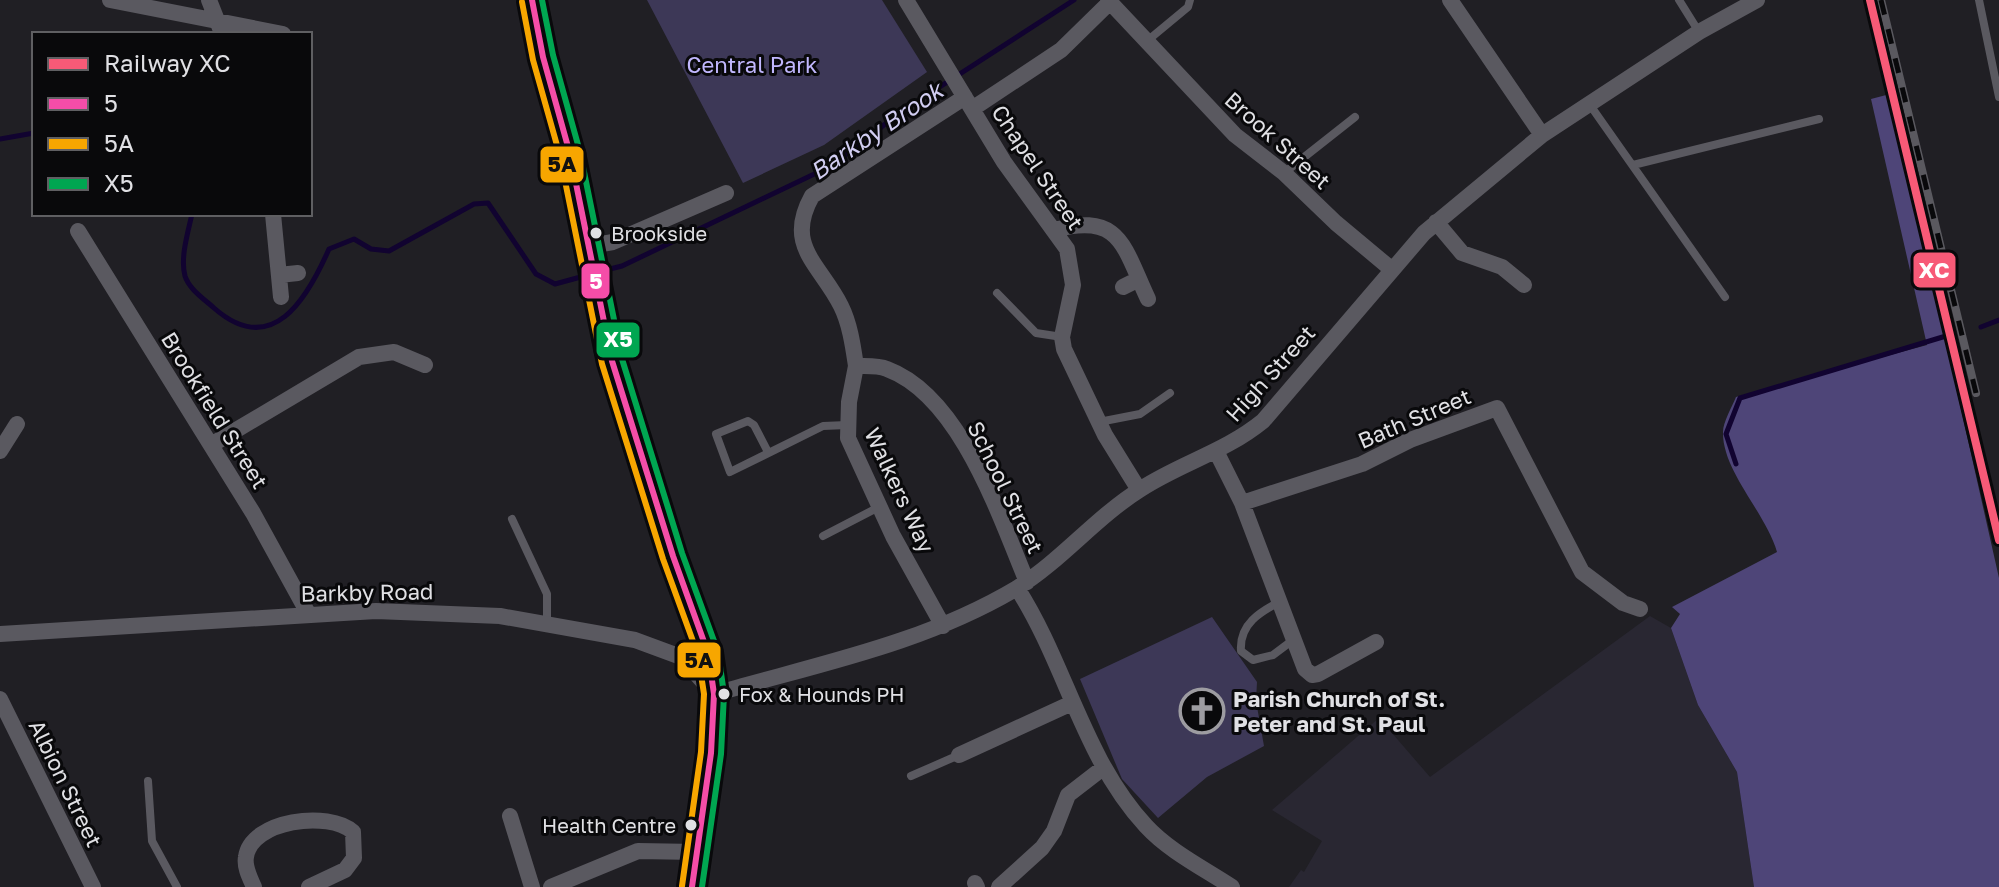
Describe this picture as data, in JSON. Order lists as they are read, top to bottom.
{
  "streets": {
    "street": [
      "Brook Street",
      "Chapel Street",
      "High Street",
      "Brookfield Street",
      "Bath Street",
      "School Street",
      "Walkers Way",
      "Barkby Road",
      "Albion Street"
    ]
  },
  "crossings": [
    ["Brook Street", "High Street"],
    ["High Street", "School Street"],
    ["High Street", "Walkers Way"],
    ["High Street", "Barkby Road"],
    ["Brookfield Street", "Barkby Road"],
    ["School Street", "Walkers Way"]
  ],
  "water": ["Barkby Brook"],
  "parks": ["Central Park"],
  "places": {
    "other": ["Brookside", "Fox & Hounds PH", "Health Centre"],
    "church": ["Parish Church of St. Peter and St. Paul"]
  },
  "lines": [
    "rail line XC",
    "transit line 5",
    "transit line X5",
    "transit line 5A"
  ],
  "legend": [
    "Railway XC",
    "5",
    "5A",
    "X5"
  ]
}
